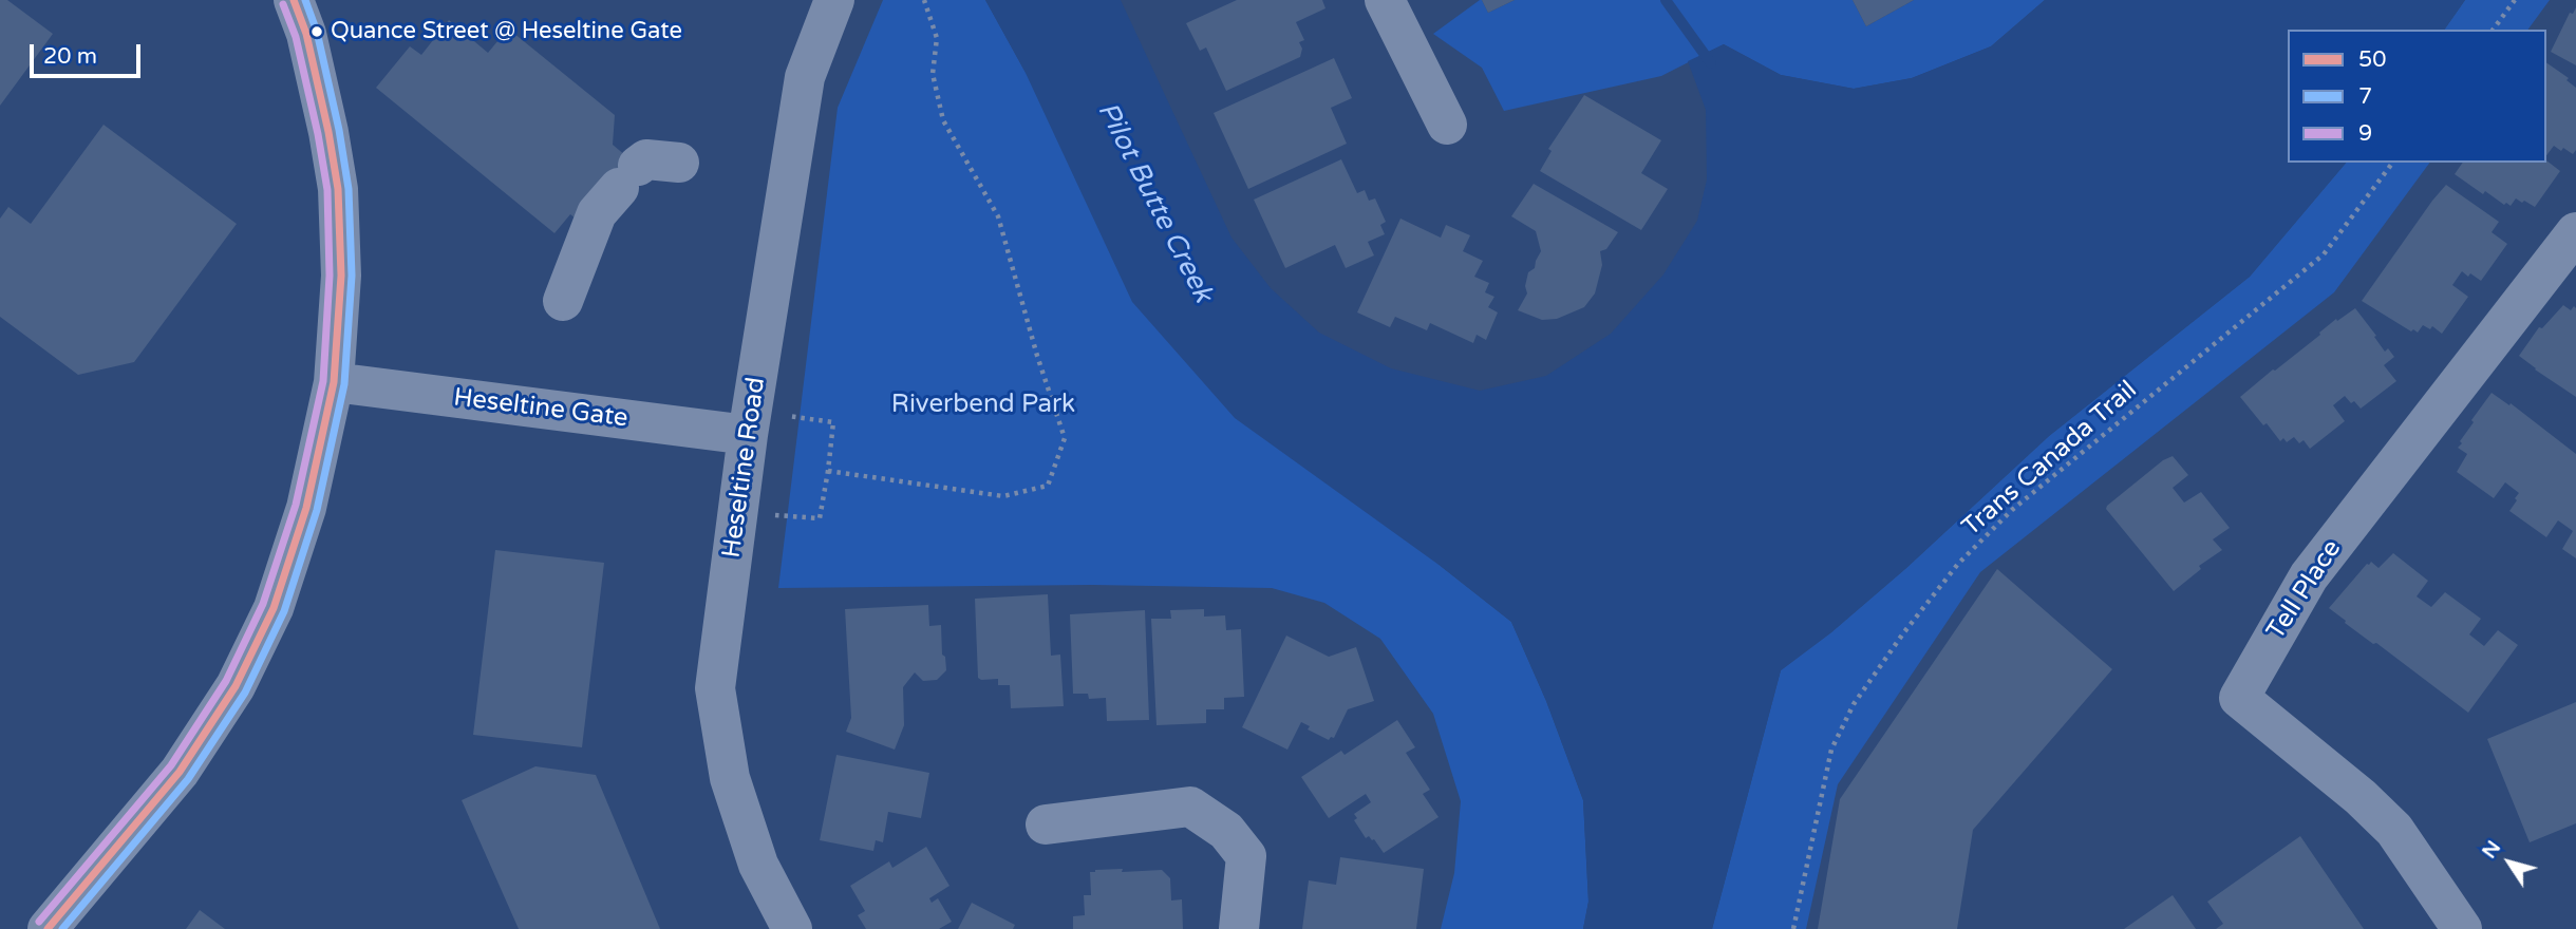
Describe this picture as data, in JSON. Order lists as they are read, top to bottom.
{
  "streets": {
    "street": ["Heseltine Gate", "Heseltine Road", "Tell Place"],
    "path": ["Trans Canada Trail"]
  },
  "crossings": [
    ["Heseltine Gate", "Heseltine Road"]
  ],
  "water": ["Pilot Butte Creek"],
  "parks": ["Riverbend Park"],
  "places": ["Quance Street @ Heseltine Gate"],
  "lines": ["transit line 50", "transit line 7", "transit line 9"],
  "legend": ["50", "7", "9"],
  "scale_bar": "20 m",
  "north": "top left"
}
